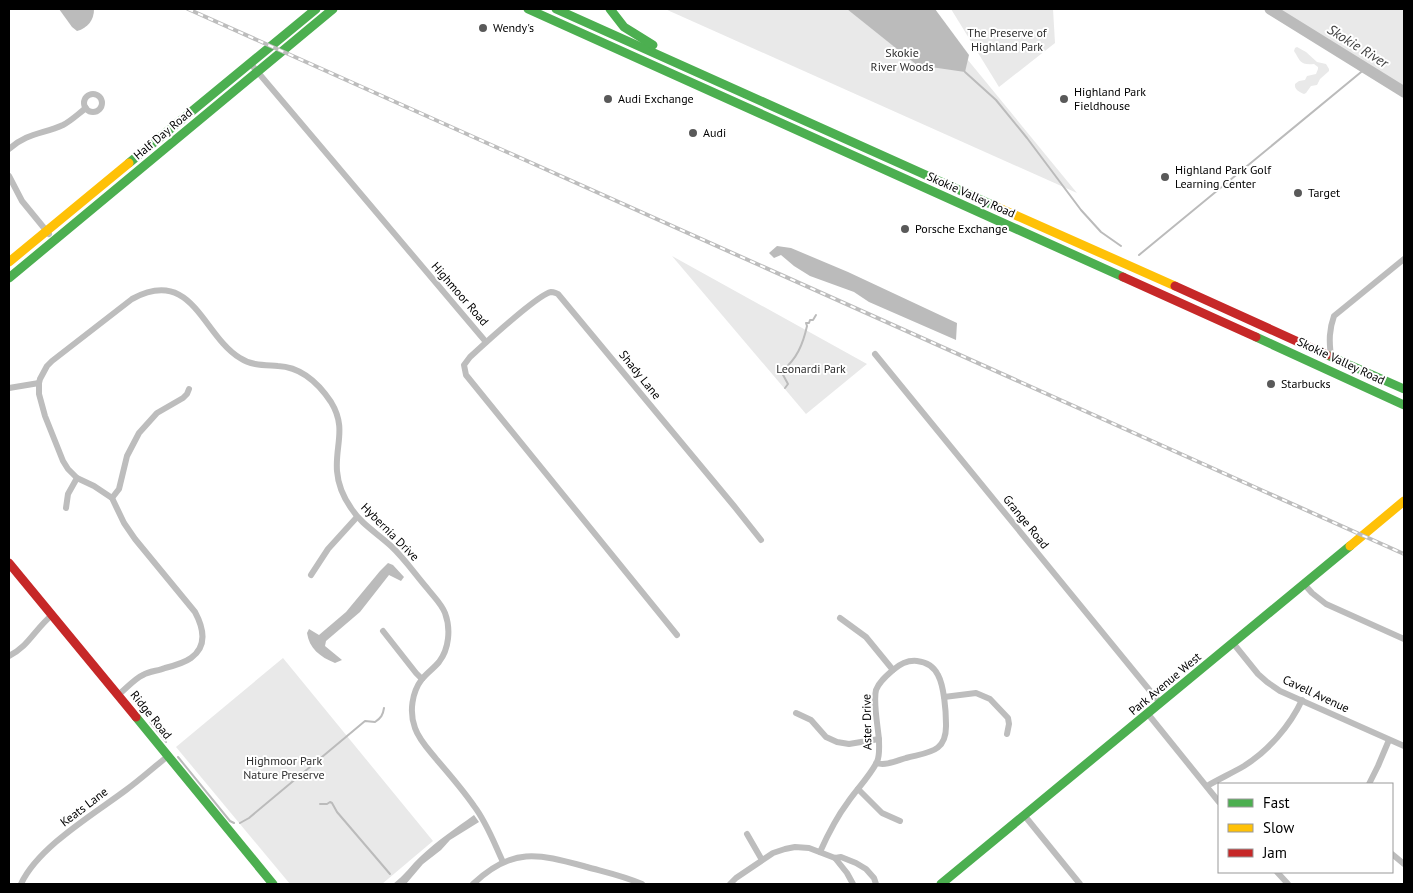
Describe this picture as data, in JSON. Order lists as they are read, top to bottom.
{
  "streets": {
    "main road": [
      "Half Day Road",
      "Skokie Valley Road",
      "Park Avenue West",
      "Ridge Road"
    ],
    "street": [
      "Highmoor Road",
      "Shady Lane",
      "Grange Road",
      "Hybernia Drive",
      "Cavell Avenue",
      "Aster Drive",
      "Keats Lane"
    ]
  },
  "crossings": [
    ["Half Day Road", "Highmoor Road"],
    ["Highmoor Road", "Shady Lane"],
    ["Grange Road", "Park Avenue West"],
    ["Park Avenue West", "Cavell Avenue"],
    ["Ridge Road", "Keats Lane"]
  ],
  "water": ["Skokie River"],
  "parks": [
    "The Preserve of Highland Park",
    "Skokie River Woods",
    "Leonardi Park",
    "Highmoor Park Nature Preserve"
  ],
  "places": [
    "Wendy's",
    "Audi Exchange",
    "Highland Park Fieldhouse",
    "Audi",
    "Highland Park Golf Learning Center",
    "Target",
    "Porsche Exchange",
    "Starbucks"
  ],
  "legend": ["Fast", "Slow", "Jam"]
}
